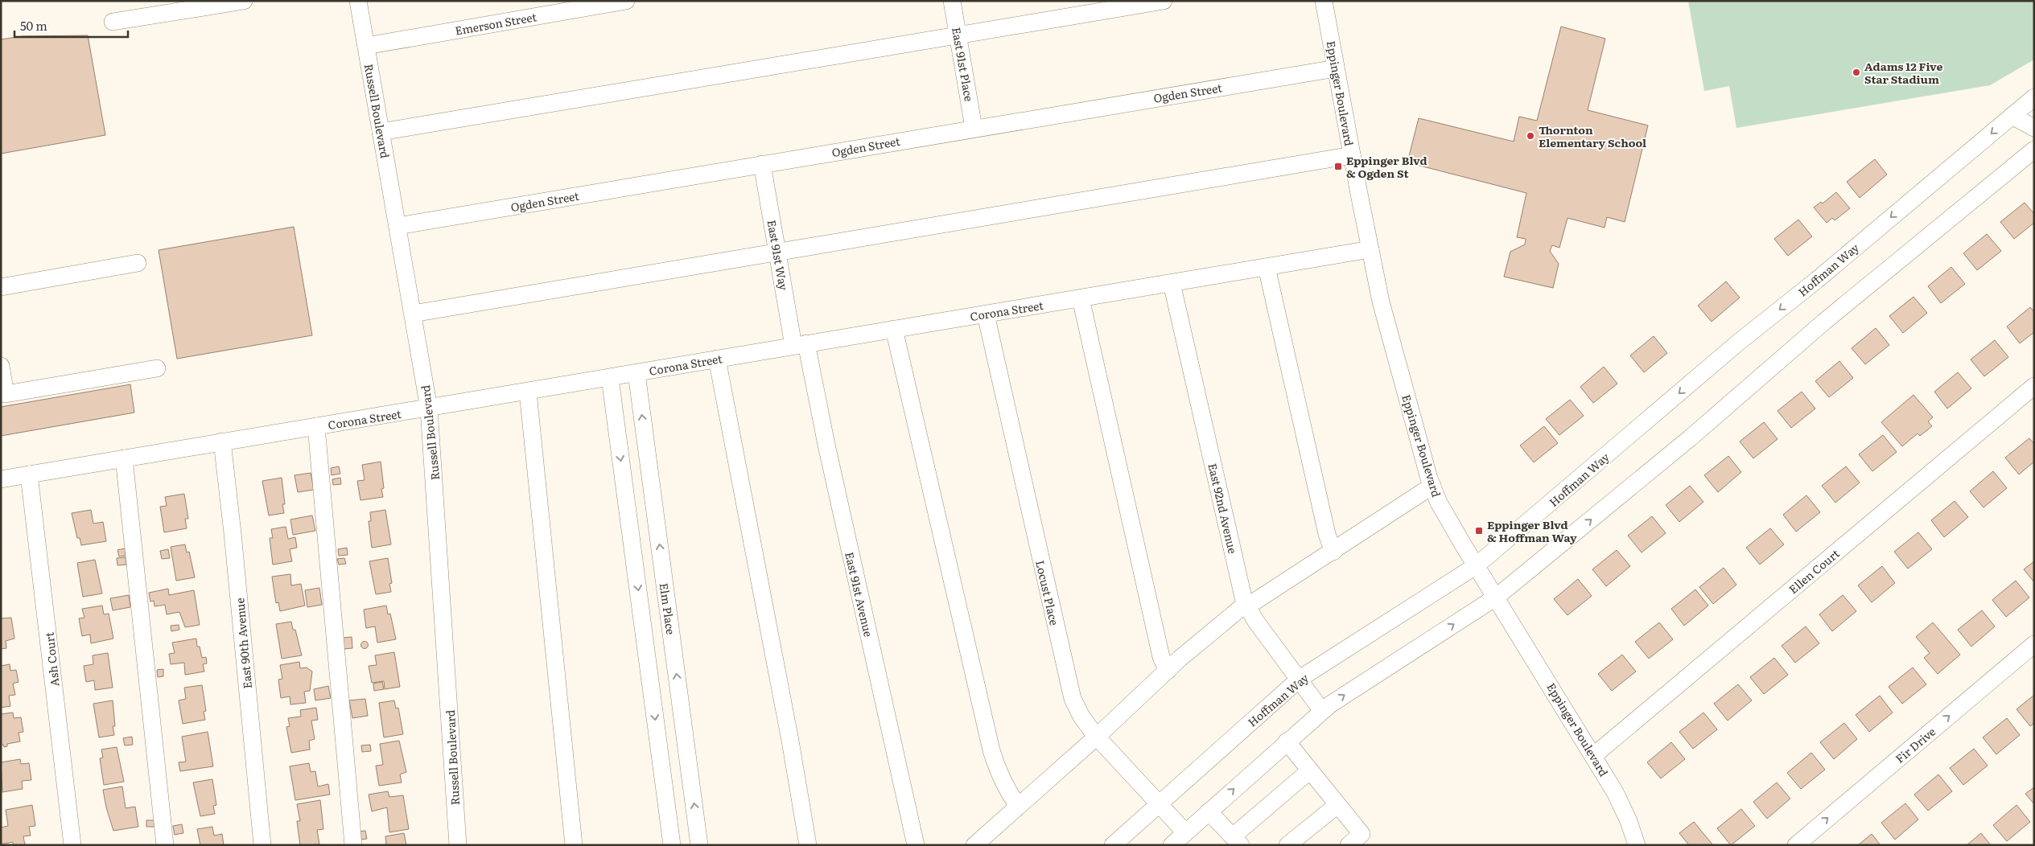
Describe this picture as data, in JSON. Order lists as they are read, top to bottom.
{
  "streets": {
    "street": [
      "Emerson Street",
      "East 91st Place",
      "Ogden Street",
      "Eppinger Boulevard",
      "Russell Boulevard",
      "East 91st Way",
      "Hoffman Way",
      "Corona Street",
      "East 92nd Avenue",
      "Ellen Court",
      "Locust Place",
      "East 91st Avenue",
      "Elm Place",
      "East 90th Avenue",
      "Ash Court",
      "Fir Drive"
    ]
  },
  "crossings": [
    ["Emerson Street", "Russell Boulevard"],
    ["East 91st Place", "Ogden Street"],
    ["Ogden Street", "Eppinger Boulevard"],
    ["Ogden Street", "Russell Boulevard"],
    ["Ogden Street", "East 91st Way"],
    ["Eppinger Boulevard", "Hoffman Way"],
    ["Eppinger Boulevard", "Corona Street"],
    ["Eppinger Boulevard", "Ellen Court"],
    ["Russell Boulevard", "Corona Street"],
    ["East 91st Way", "Corona Street"],
    ["East 91st Way", "East 91st Avenue"],
    ["Hoffman Way", "East 92nd Avenue"],
    ["Hoffman Way", "Locust Place"],
    ["Corona Street", "East 92nd Avenue"],
    ["Corona Street", "Locust Place"],
    ["Corona Street", "East 91st Avenue"],
    ["Corona Street", "Elm Place"],
    ["Corona Street", "East 90th Avenue"],
    ["Corona Street", "Ash Court"]
  ],
  "one_way": ["Fir Drive"],
  "places": {
    "other": ["Adams 12 Five Star Stadium", "Thornton Elementary School"],
    "transit": ["Eppinger Blvd & Ogden St", "Eppinger Blvd & Hoffman Way"]
  },
  "scale_bar": "50 m"
}
